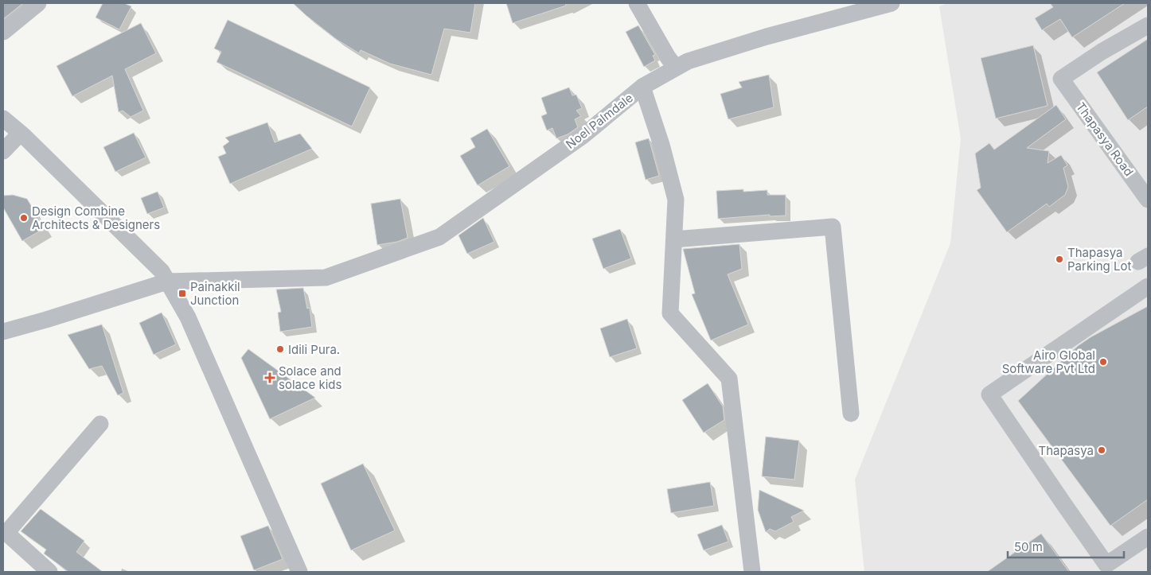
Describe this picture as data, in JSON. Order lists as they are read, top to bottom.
{
  "streets": {
    "street": ["Noel Palmdale", "Thapasya Road"]
  },
  "places": {
    "other": [
      "Design Combine Architects & Designers",
      "Thapasya Parking Lot",
      "Idili Pura.",
      "Airo Global Software Pvt Ltd",
      "Thapasya"
    ],
    "transit": ["Painakkil Junction"],
    "health": ["Solace and solace kids"]
  },
  "scale_bar": "50 m"
}
